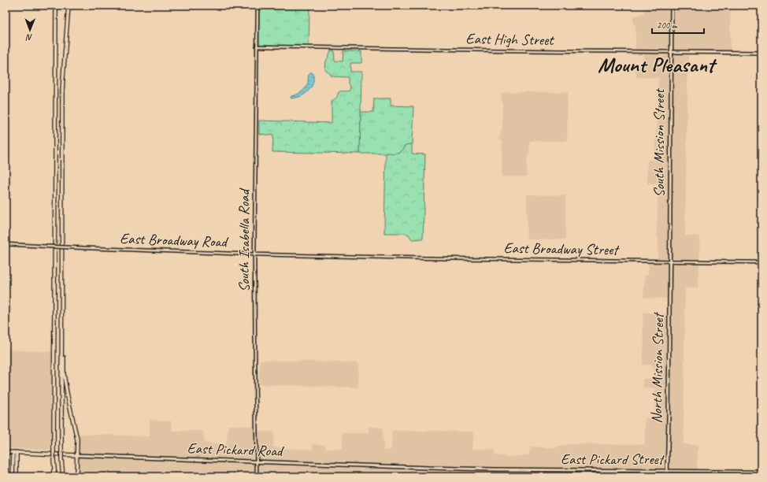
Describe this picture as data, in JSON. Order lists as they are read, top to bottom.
{
  "streets": {
    "highway": ["East Pickard Road"],
    "main road": [
      "East High Street",
      "South Mission Street",
      "North Mission Street",
      "East Pickard Street"
    ],
    "street": ["East Broadway Road", "South Isabella Road", "East Broadway Street"]
  },
  "crossings": [
    ["East High Street", "South Mission Street"],
    ["East High Street", "South Isabella Road"],
    ["South Mission Street", "East Broadway Street"],
    ["South Mission Street", "North Mission Street"],
    ["East Broadway Road", "South Isabella Road"],
    ["East Broadway Road", "East Broadway Street"],
    ["South Isabella Road", "East Pickard Road"],
    ["East Broadway Street", "North Mission Street"],
    ["North Mission Street", "East Pickard Street"],
    ["East Pickard Road", "East Pickard Street"]
  ],
  "districts": ["Mount Pleasant"],
  "scale_bar": "200 m",
  "north": "bottom"
}
